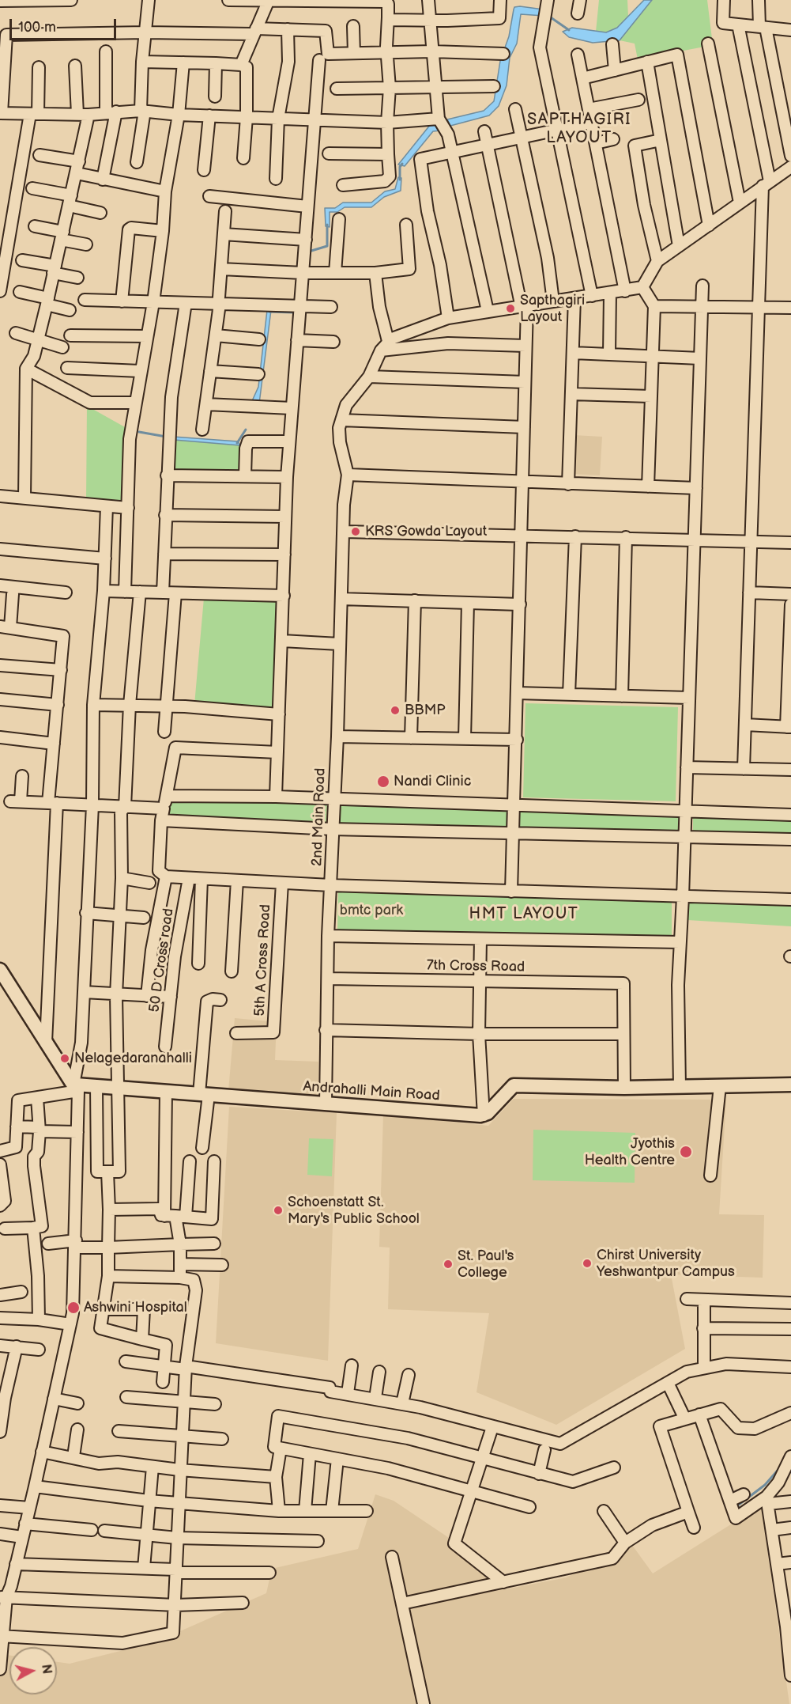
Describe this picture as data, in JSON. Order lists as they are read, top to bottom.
{
  "streets": {
    "main road": ["Andrahalli Main Road"],
    "street": [
      "2nd Main Road",
      "50 D Cross road",
      "5th A Cross Road",
      "7th Cross Road"
    ]
  },
  "crossings": [
    ["2nd Main Road", "7th Cross Road"],
    ["2nd Main Road", "Andrahalli Main Road"]
  ],
  "districts": ["SAPTHAGIRI LAYOUT", "HMT LAYOUT"],
  "parks": ["bmtc park"],
  "places": [
    "Sapthagiri Layout",
    "KRS Gowda Layout",
    "BBMP",
    "Nandi Clinic",
    "Nelagedaranahalli",
    "Jyothis Health Centre",
    "Schoenstatt St. Mary's Public School",
    "Chirst University Yeshwantpur Campus",
    "St. Paul's College",
    "Ashwini Hospital"
  ],
  "scale_bar": "100 m",
  "north": "right"
}
